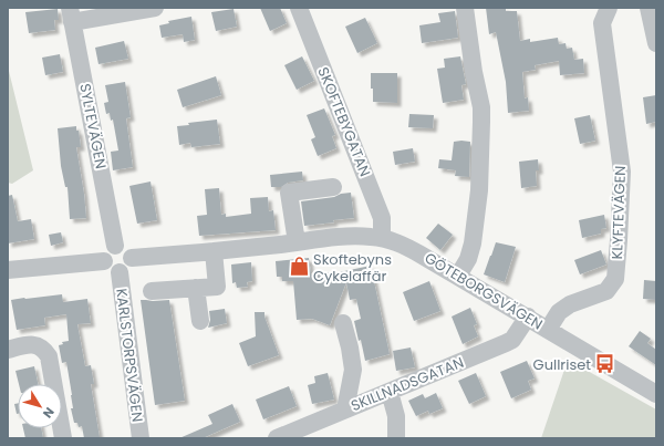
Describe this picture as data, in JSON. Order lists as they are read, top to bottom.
{
  "streets": {
    "street": [
      "SKOFTEBYGATAN",
      "SYLTEVÄGEN",
      "KLYFTEVÄGEN",
      "GÖTEBORGSVÄGEN",
      "KARLSTORPSVÄGEN",
      "SKILLNADSGATAN"
    ]
  },
  "crossings": [
    ["SKOFTEBYGATAN", "GÖTEBORGSVÄGEN"],
    ["SYLTEVÄGEN", "GÖTEBORGSVÄGEN"],
    ["SYLTEVÄGEN", "KARLSTORPSVÄGEN"],
    ["KLYFTEVÄGEN", "GÖTEBORGSVÄGEN"],
    ["GÖTEBORGSVÄGEN", "KARLSTORPSVÄGEN"],
    ["GÖTEBORGSVÄGEN", "SKILLNADSGATAN"]
  ],
  "places": {
    "shop": ["Skoftebyns Cykelaffär"],
    "bus stop": ["Gullriset"]
  },
  "north": "bottom right"
}
